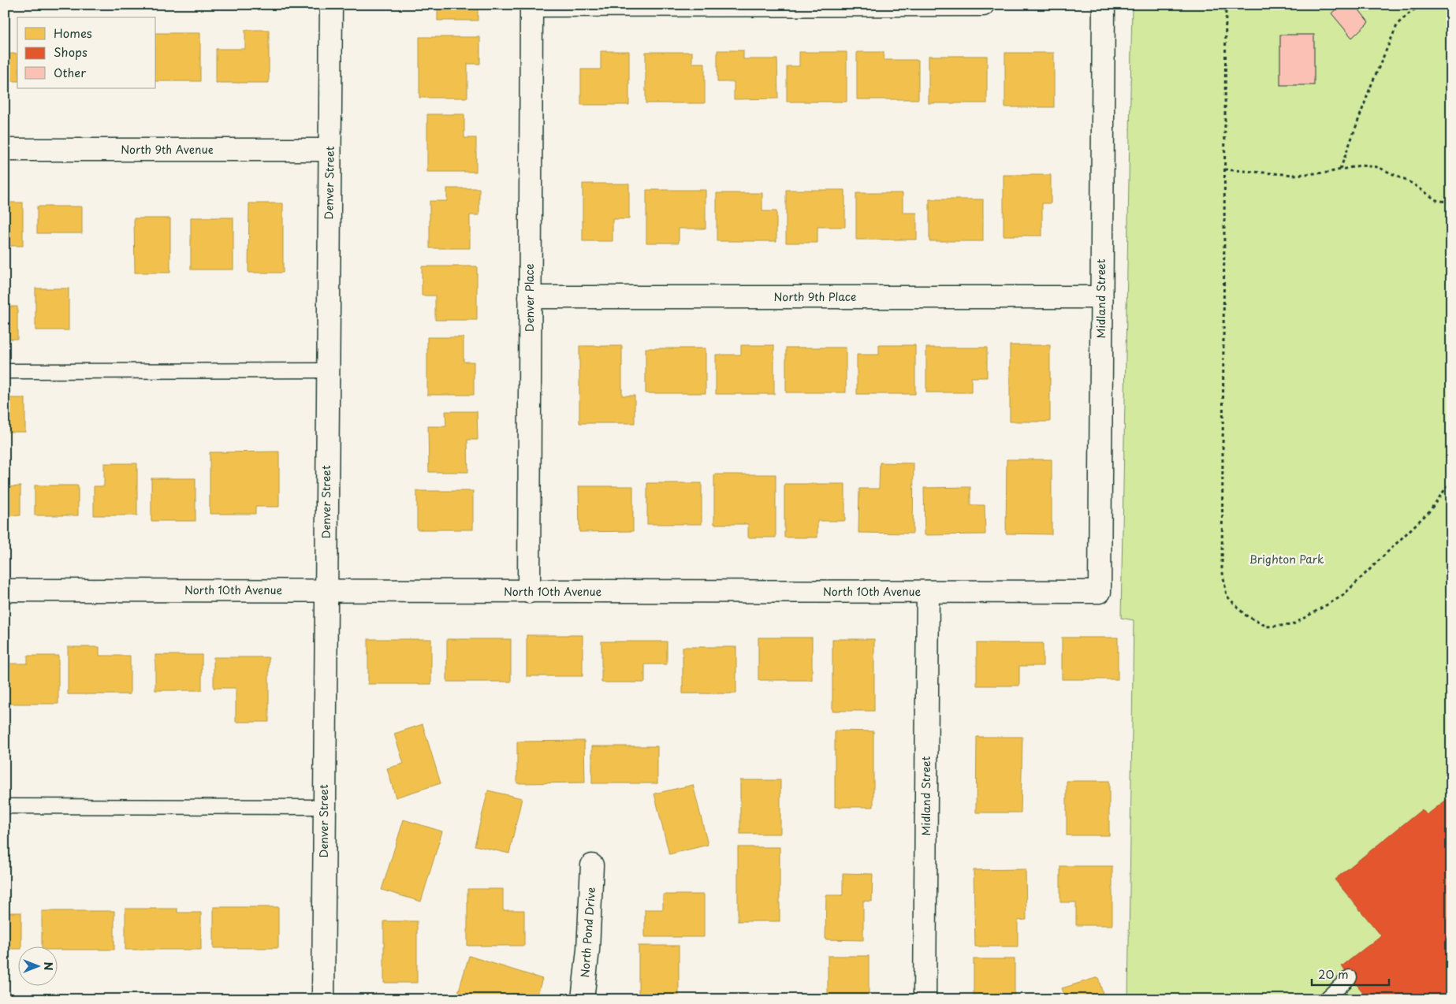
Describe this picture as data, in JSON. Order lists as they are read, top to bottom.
{
  "streets": {
    "street": [
      "North 9th Avenue",
      "Denver Street",
      "North 9th Place",
      "Denver Place",
      "Midland Street",
      "North 10th Avenue",
      "North Pond Drive"
    ]
  },
  "crossings": [
    ["North 9th Avenue", "Denver Street"],
    ["Denver Street", "North 10th Avenue"],
    ["North 9th Place", "Denver Place"],
    ["North 9th Place", "Midland Street"],
    ["Denver Place", "North 10th Avenue"],
    ["Midland Street", "North 10th Avenue"]
  ],
  "parks": ["Brighton Park"],
  "legend": ["Homes", "Shops", "Other"],
  "scale_bar": "20 m",
  "north": "right"
}
